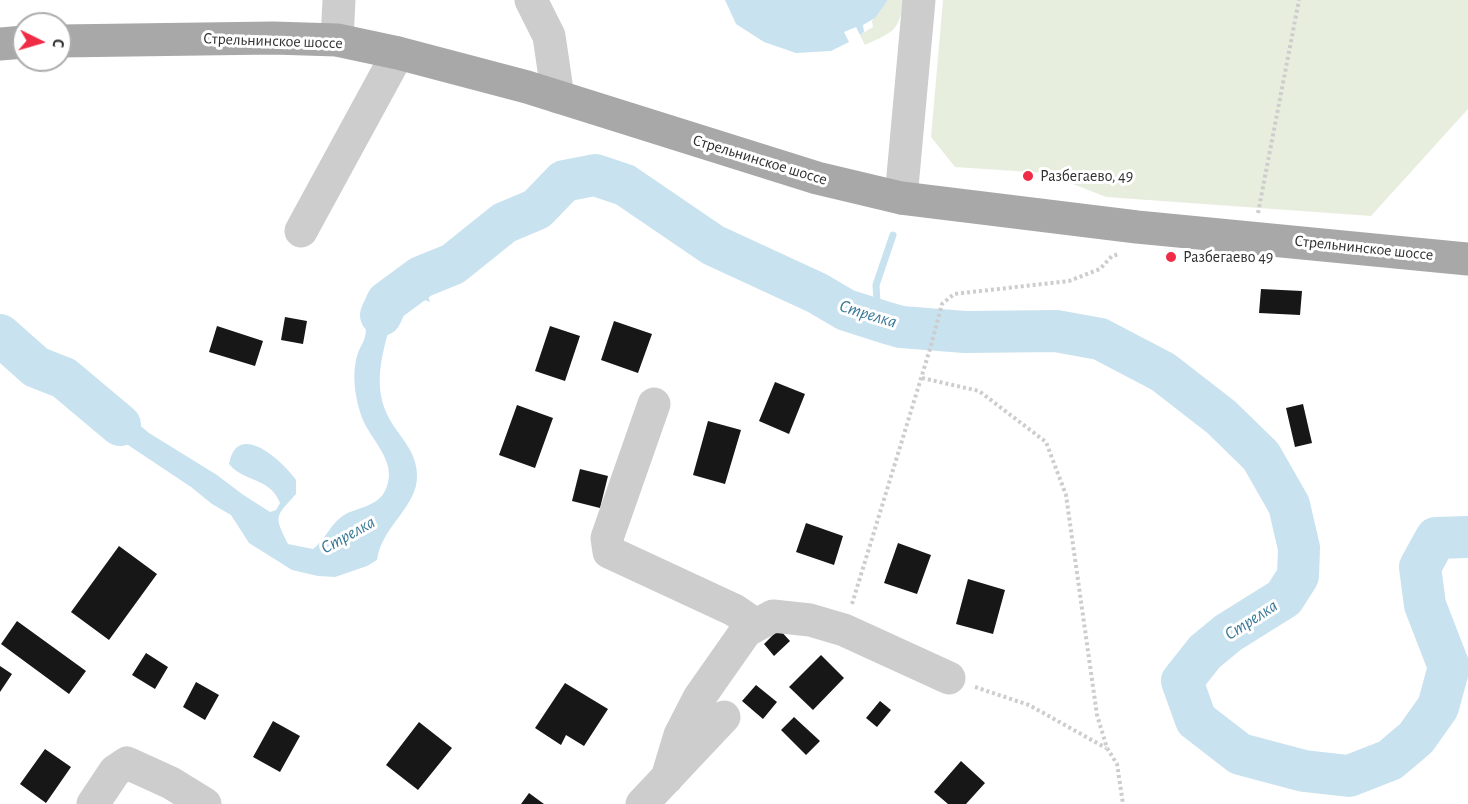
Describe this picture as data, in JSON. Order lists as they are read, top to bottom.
{
  "streets": {
    "main road": ["Стрельнинское шоссе"]
  },
  "water": ["Стрелка"],
  "places": ["Разбегаево, 49", "Разбегаево 49"],
  "north": "right"
}
